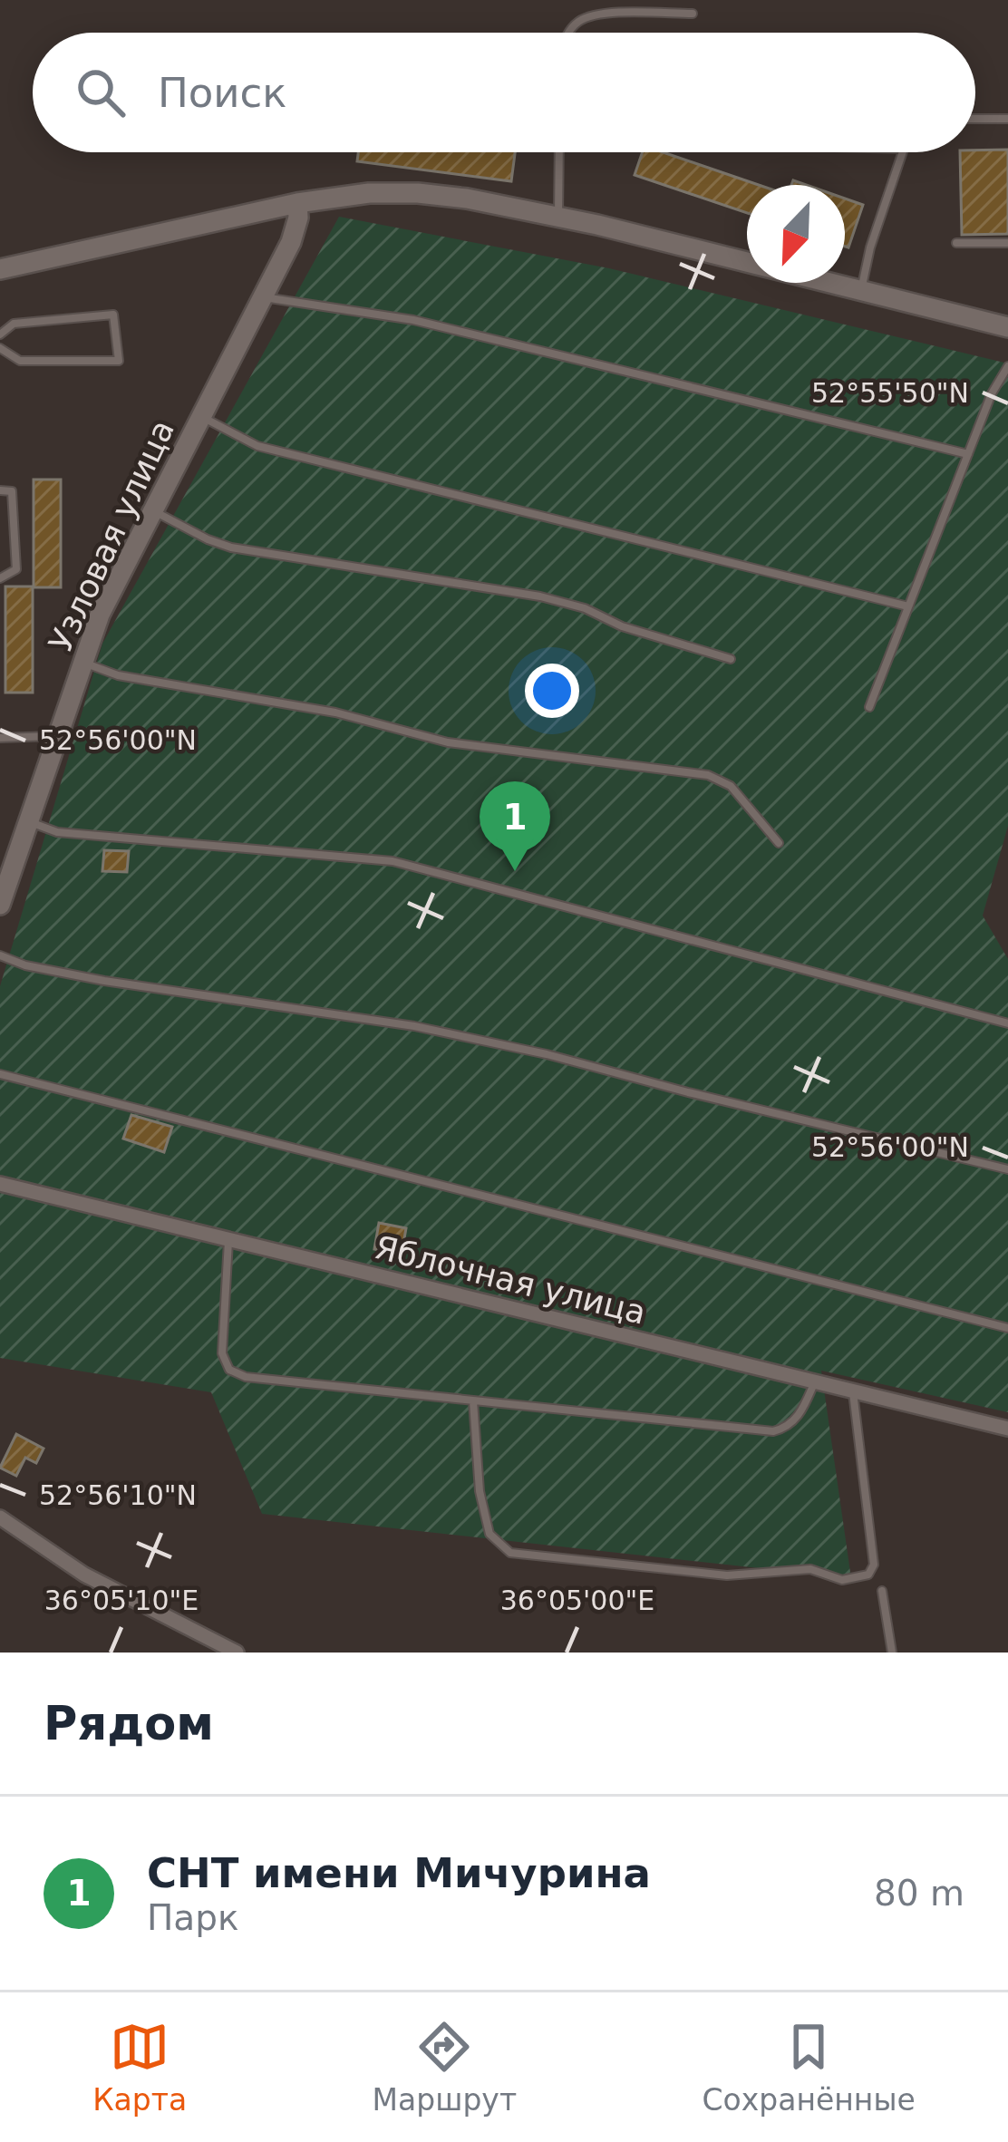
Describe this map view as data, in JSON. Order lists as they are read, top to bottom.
{
  "streets": {
    "street": ["Узловая улица", "Яблочная улица"]
  },
  "north": "bottom left",
  "page": {
    "search": "Поиск",
    "pins": "1",
    "heading": "Рядом",
    "list": [
      {
        "mark": "1",
        "name": "СНТ имени Мичурина",
        "note": "Парк",
        "value": "80 m"
      }
    ],
    "nav": ["Карта", "Маршрут", "Сохранённые"]
  },
  "coordinates": [
    "52°55'50\"N",
    "52°56'00\"N",
    "52°56'10\"N",
    "36°05'10\"E",
    "36°05'00\"E"
  ]
}
